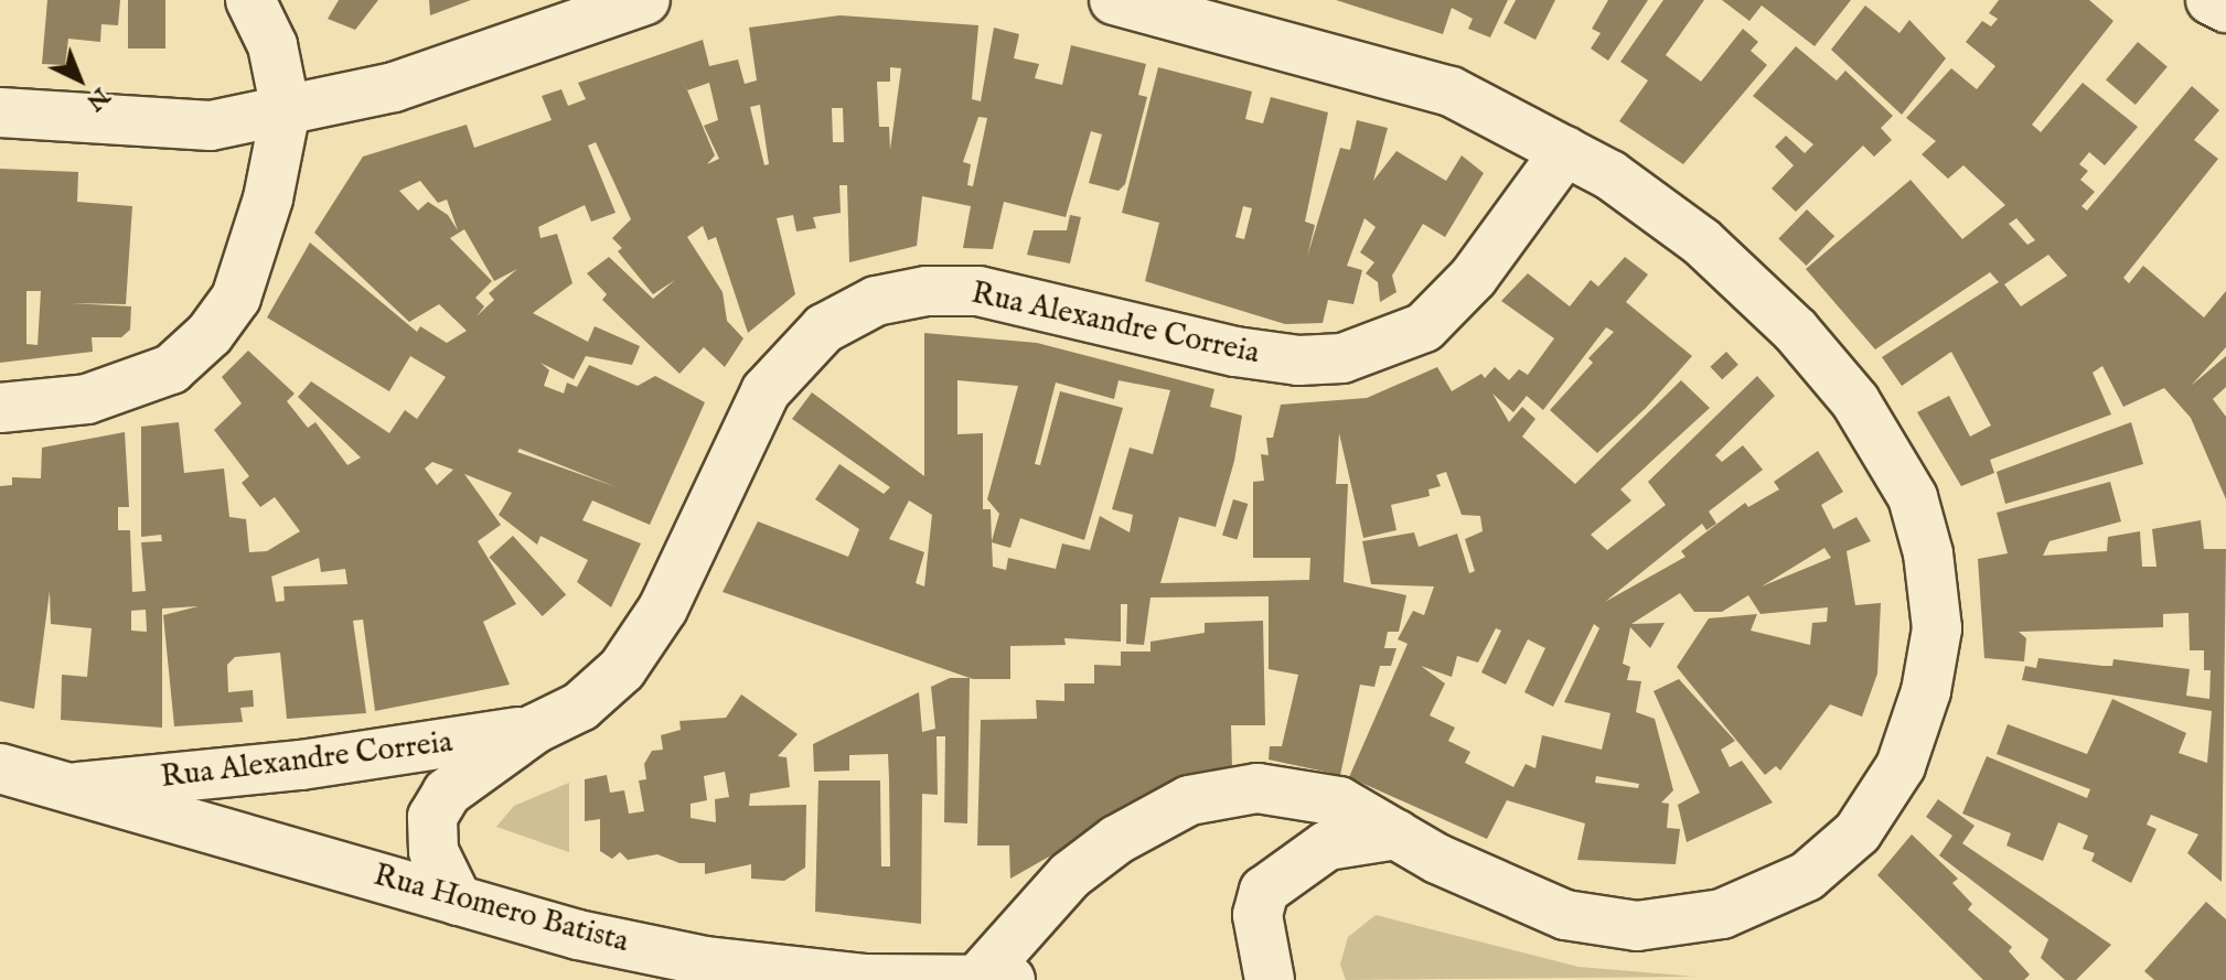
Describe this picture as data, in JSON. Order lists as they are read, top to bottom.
{
  "streets": {
    "street": ["Rua Alexandre Correia", "Rua Homero Batista"]
  },
  "crossings": [
    ["Rua Alexandre Correia", "Rua Homero Batista"]
  ],
  "north": "bottom right"
}
